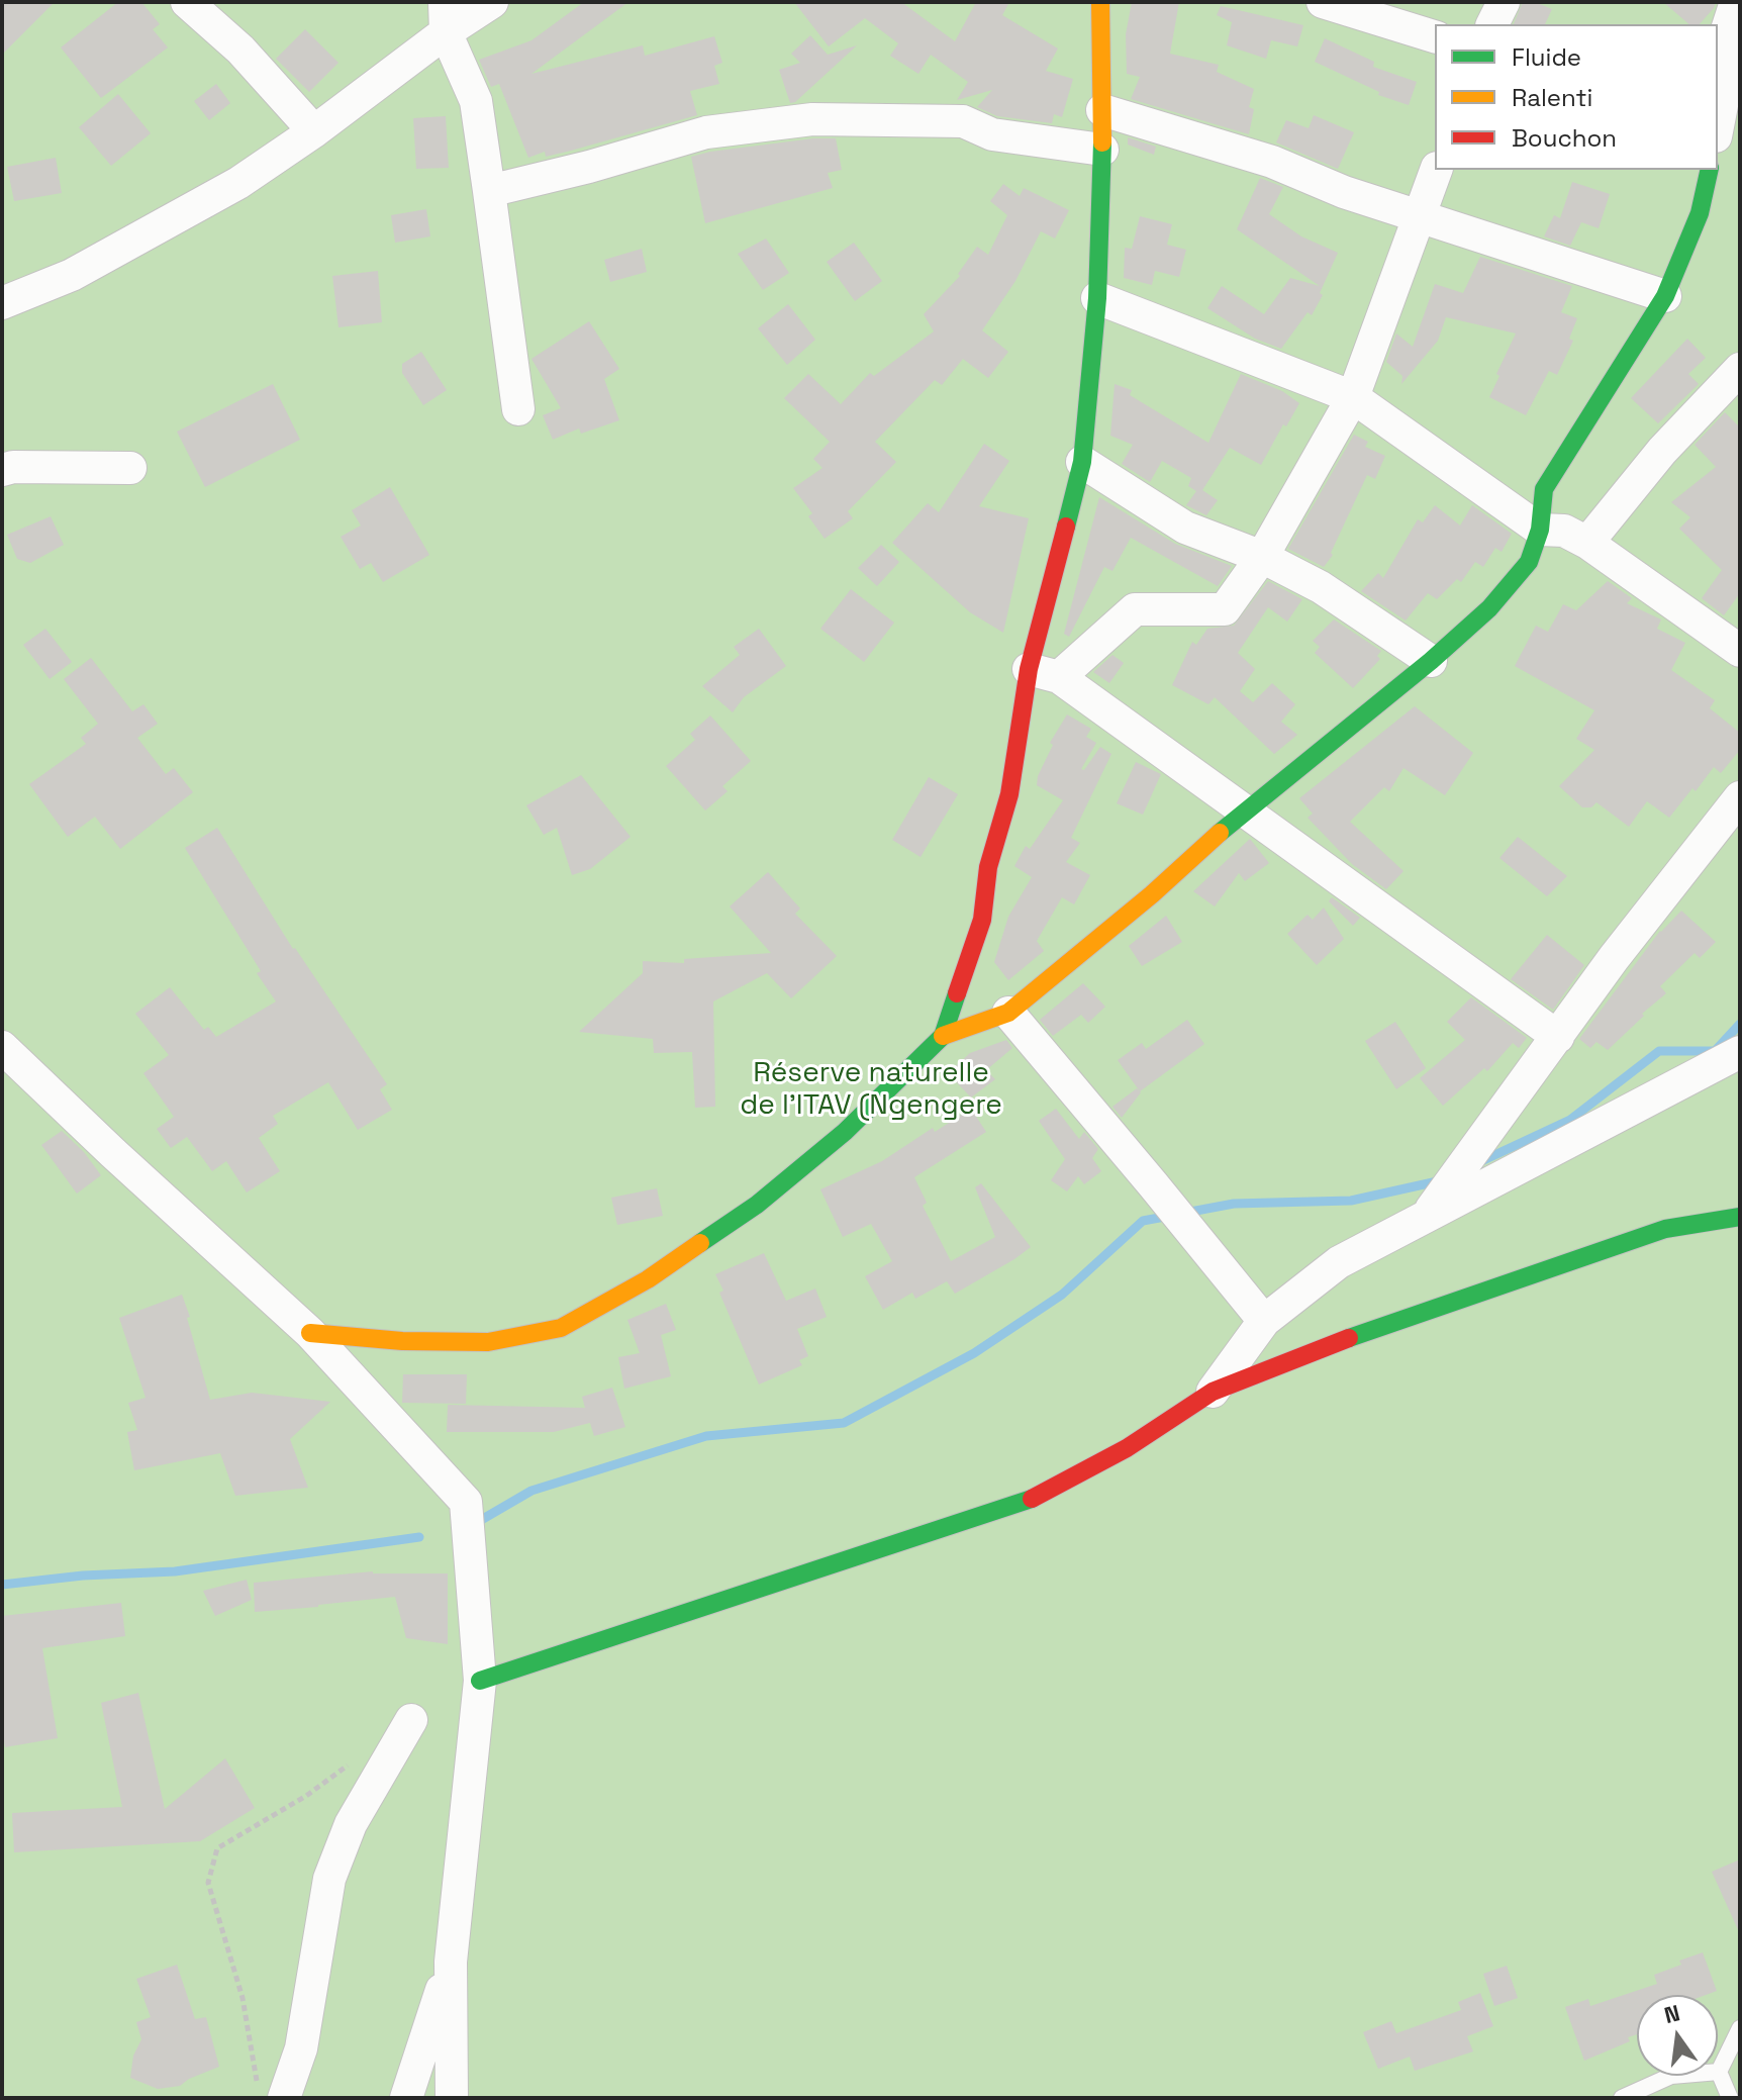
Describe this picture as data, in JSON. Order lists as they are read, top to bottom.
{
  "parks": ["Réserve naturelle de l'ITAV (Ngengere"],
  "legend": ["Fluide", "Ralenti", "Bouchon"],
  "north": "top"
}
